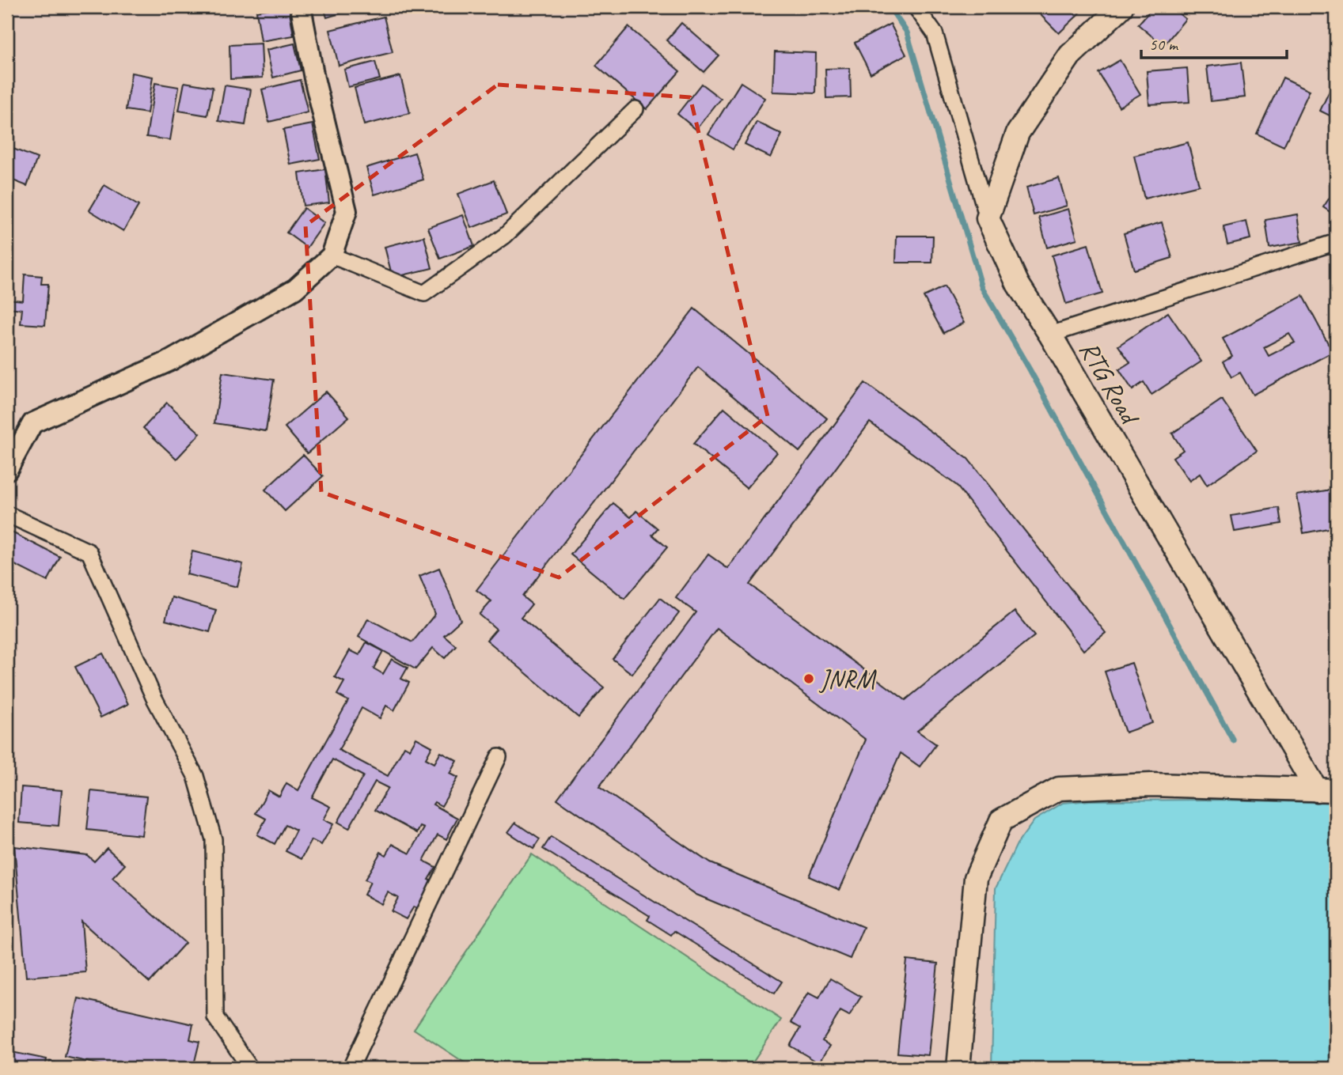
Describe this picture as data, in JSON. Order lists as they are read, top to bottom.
{
  "streets": {
    "main road": ["RTG Road"]
  },
  "places": ["JNRM"],
  "scale_bar": "50 m"
}
